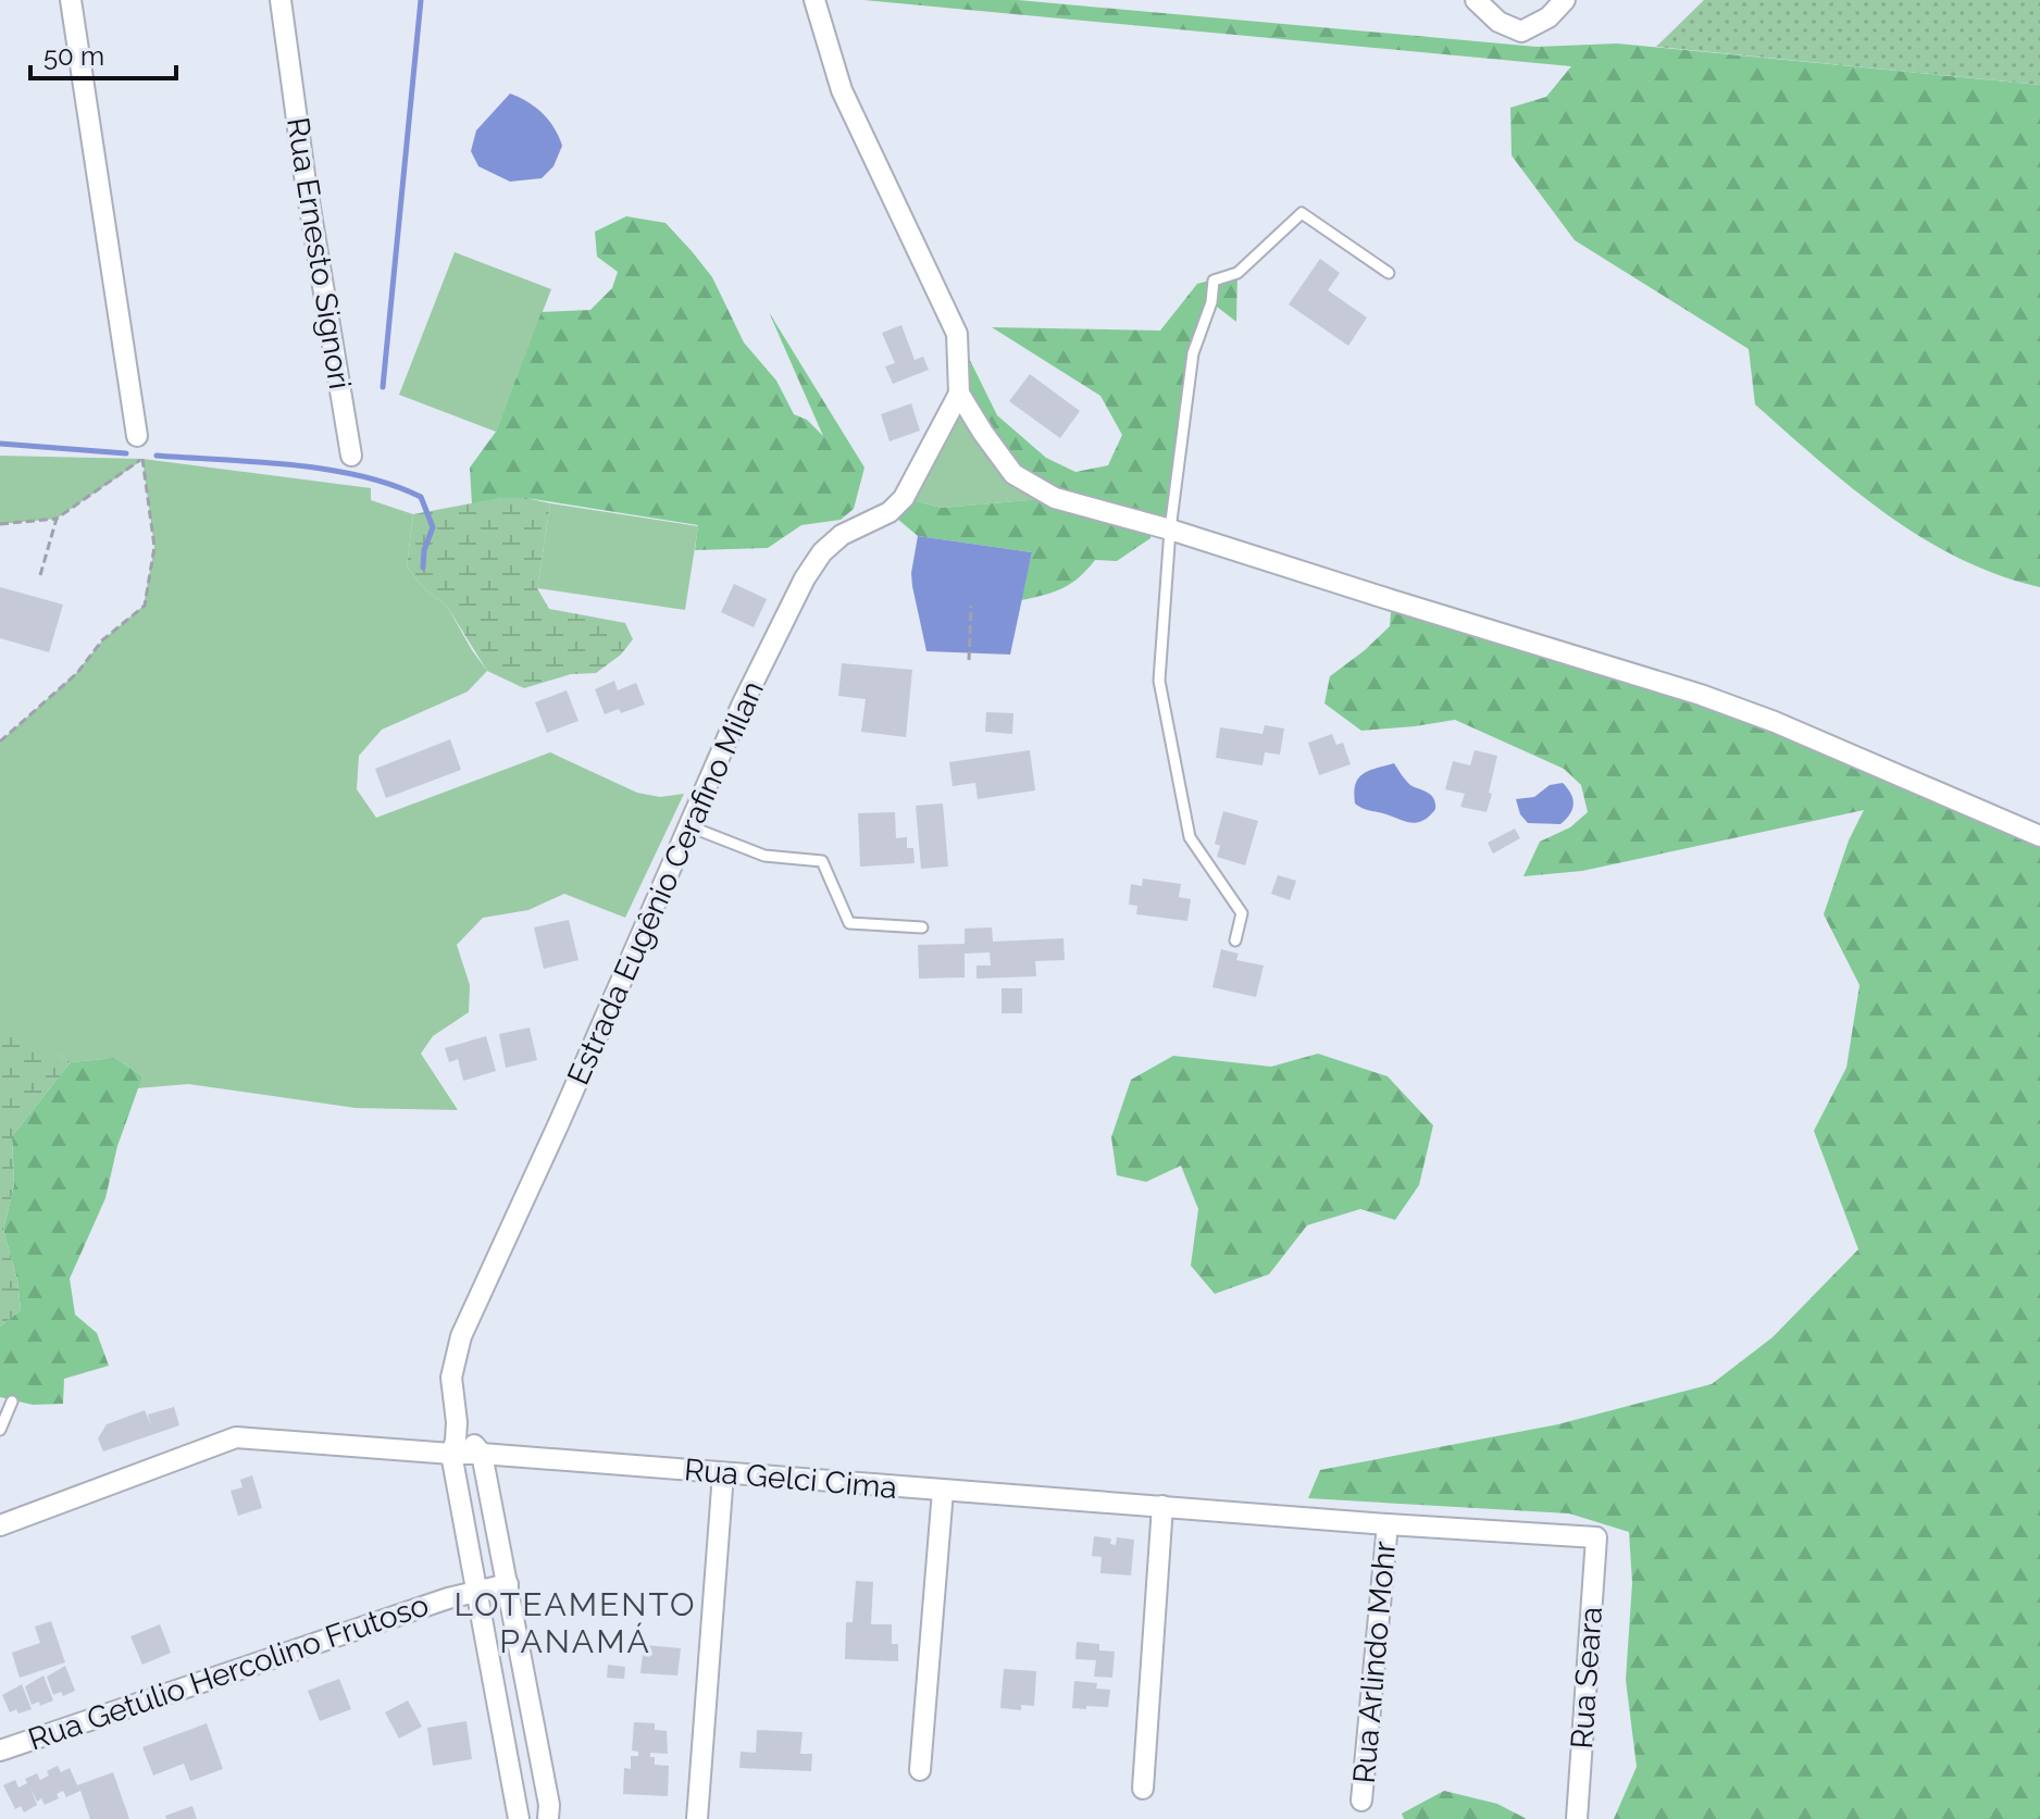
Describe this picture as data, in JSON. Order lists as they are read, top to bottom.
{
  "streets": {
    "street": [
      "Rua Ernesto Signori",
      "Estrada Eugênio Cerafino Milan",
      "Rua Gelci Cima",
      "Rua Arlindo Mohr",
      "Rua Getúlio Hercolino Frutoso",
      "Rua Seara"
    ]
  },
  "crossings": [
    ["Estrada Eugênio Cerafino Milan", "Rua Gelci Cima"],
    ["Estrada Eugênio Cerafino Milan", "Rua Getúlio Hercolino Frutoso"],
    ["Rua Gelci Cima", "Rua Arlindo Mohr"],
    ["Rua Gelci Cima", "Rua Seara"]
  ],
  "districts": ["LOTEAMENTO PANAMÁ"],
  "scale_bar": "50 m"
}
